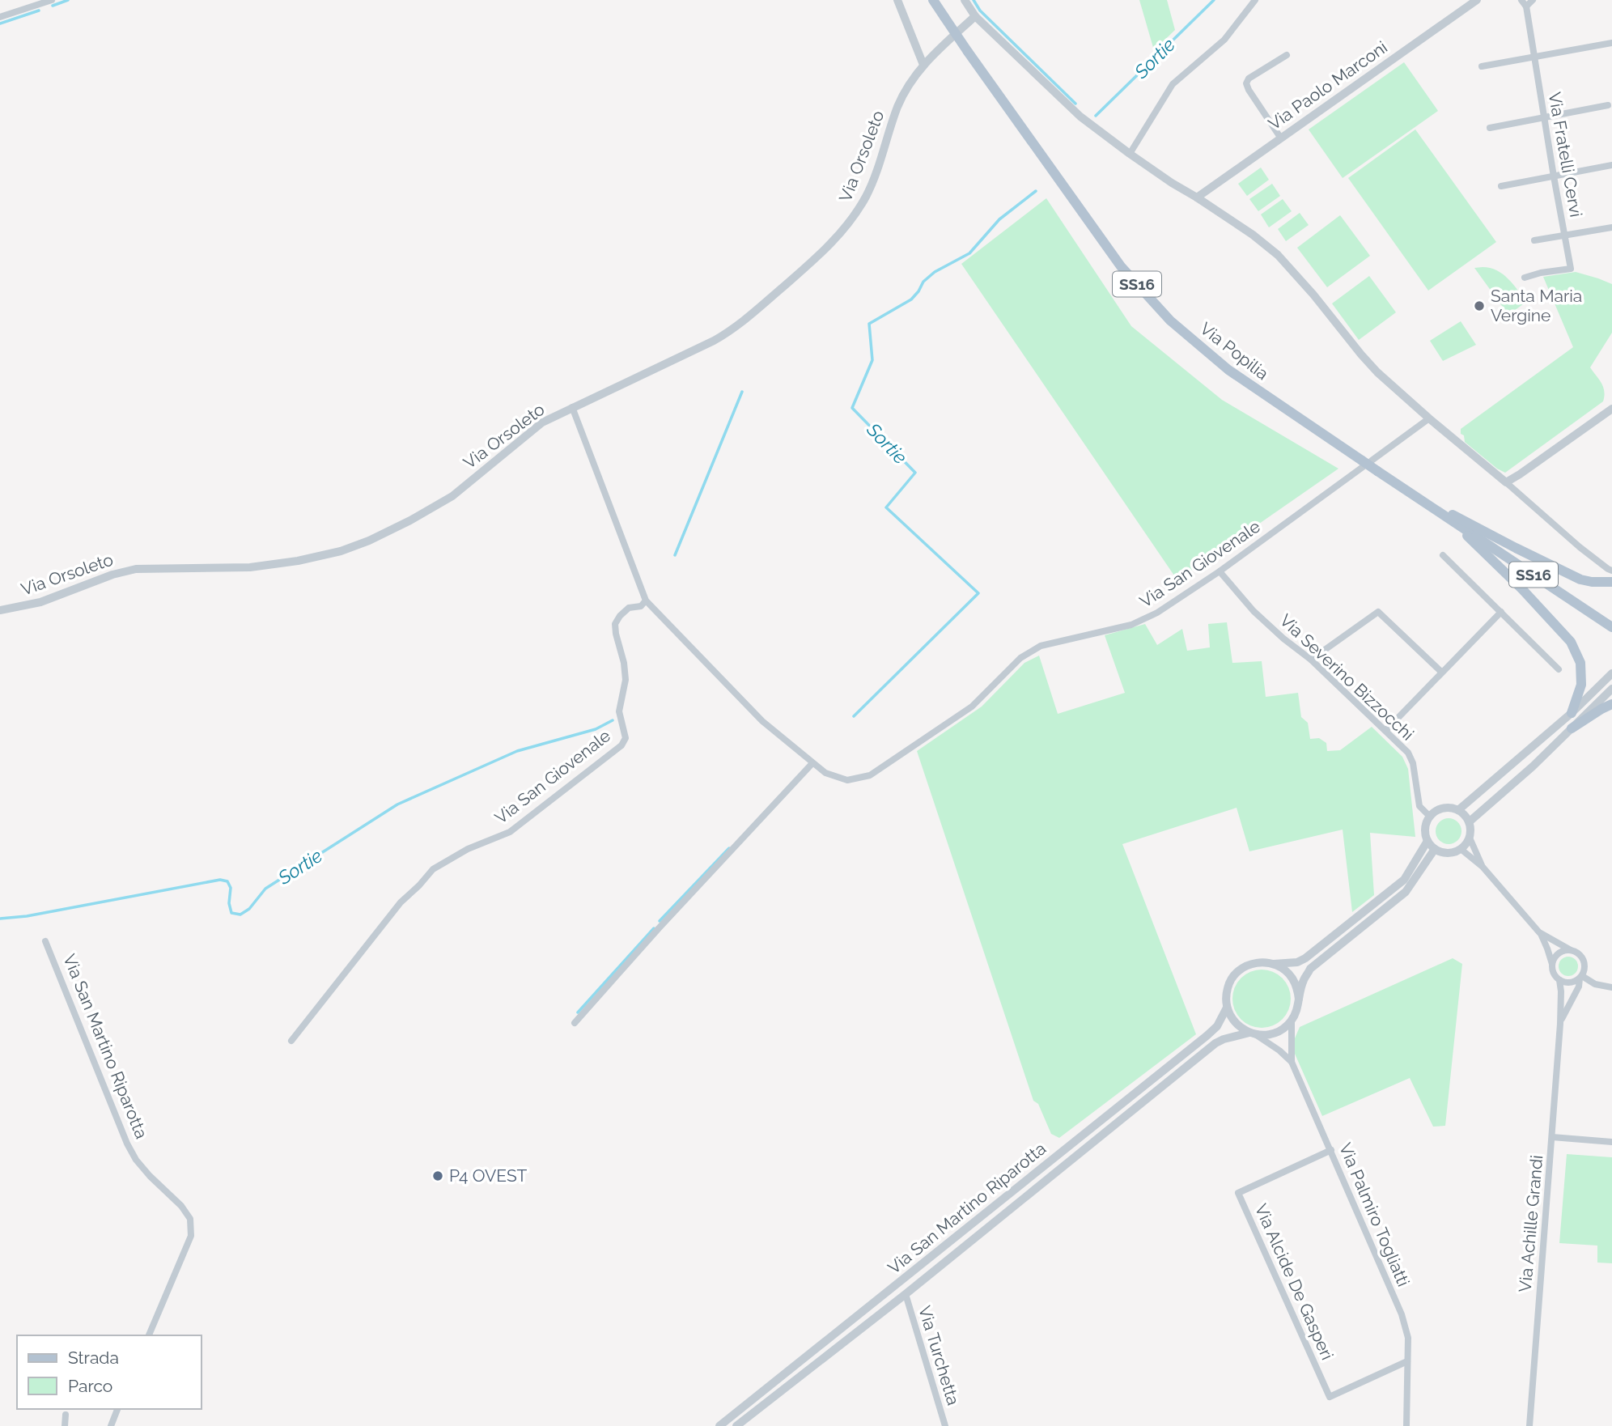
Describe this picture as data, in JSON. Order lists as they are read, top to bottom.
{
  "streets": {
    "main road": ["SS16", "Via Popilia"],
    "street": [
      "Via Paolo Marconi",
      "Via Fratelli Cervi",
      "Via Orsoleto",
      "Via San Giovenale",
      "Via Severino Bizzocchi",
      "Via San Martino Riparotta",
      "Via Palmiro Togliatti",
      "Via Achille Grandi",
      "Via Alcide De Gasperi",
      "Via Turchetta"
    ]
  },
  "crossings": [
    ["Via Orsoleto", "Via San Giovenale"],
    ["Via Popilia", "Via San Giovenale"],
    ["Via San Giovenale", "Via Severino Bizzocchi"],
    ["Via Severino Bizzocchi", "Via Achille Grandi"],
    ["Via San Martino Riparotta", "Via Palmiro Togliatti"],
    ["Via San Martino Riparotta", "Via Turchetta"],
    ["Via Palmiro Togliatti", "Via Alcide De Gasperi"]
  ],
  "water": ["Sortie"],
  "places": ["Santa Maria Vergine", "P4 OVEST"],
  "legend": ["Strada", "Parco"]
}
